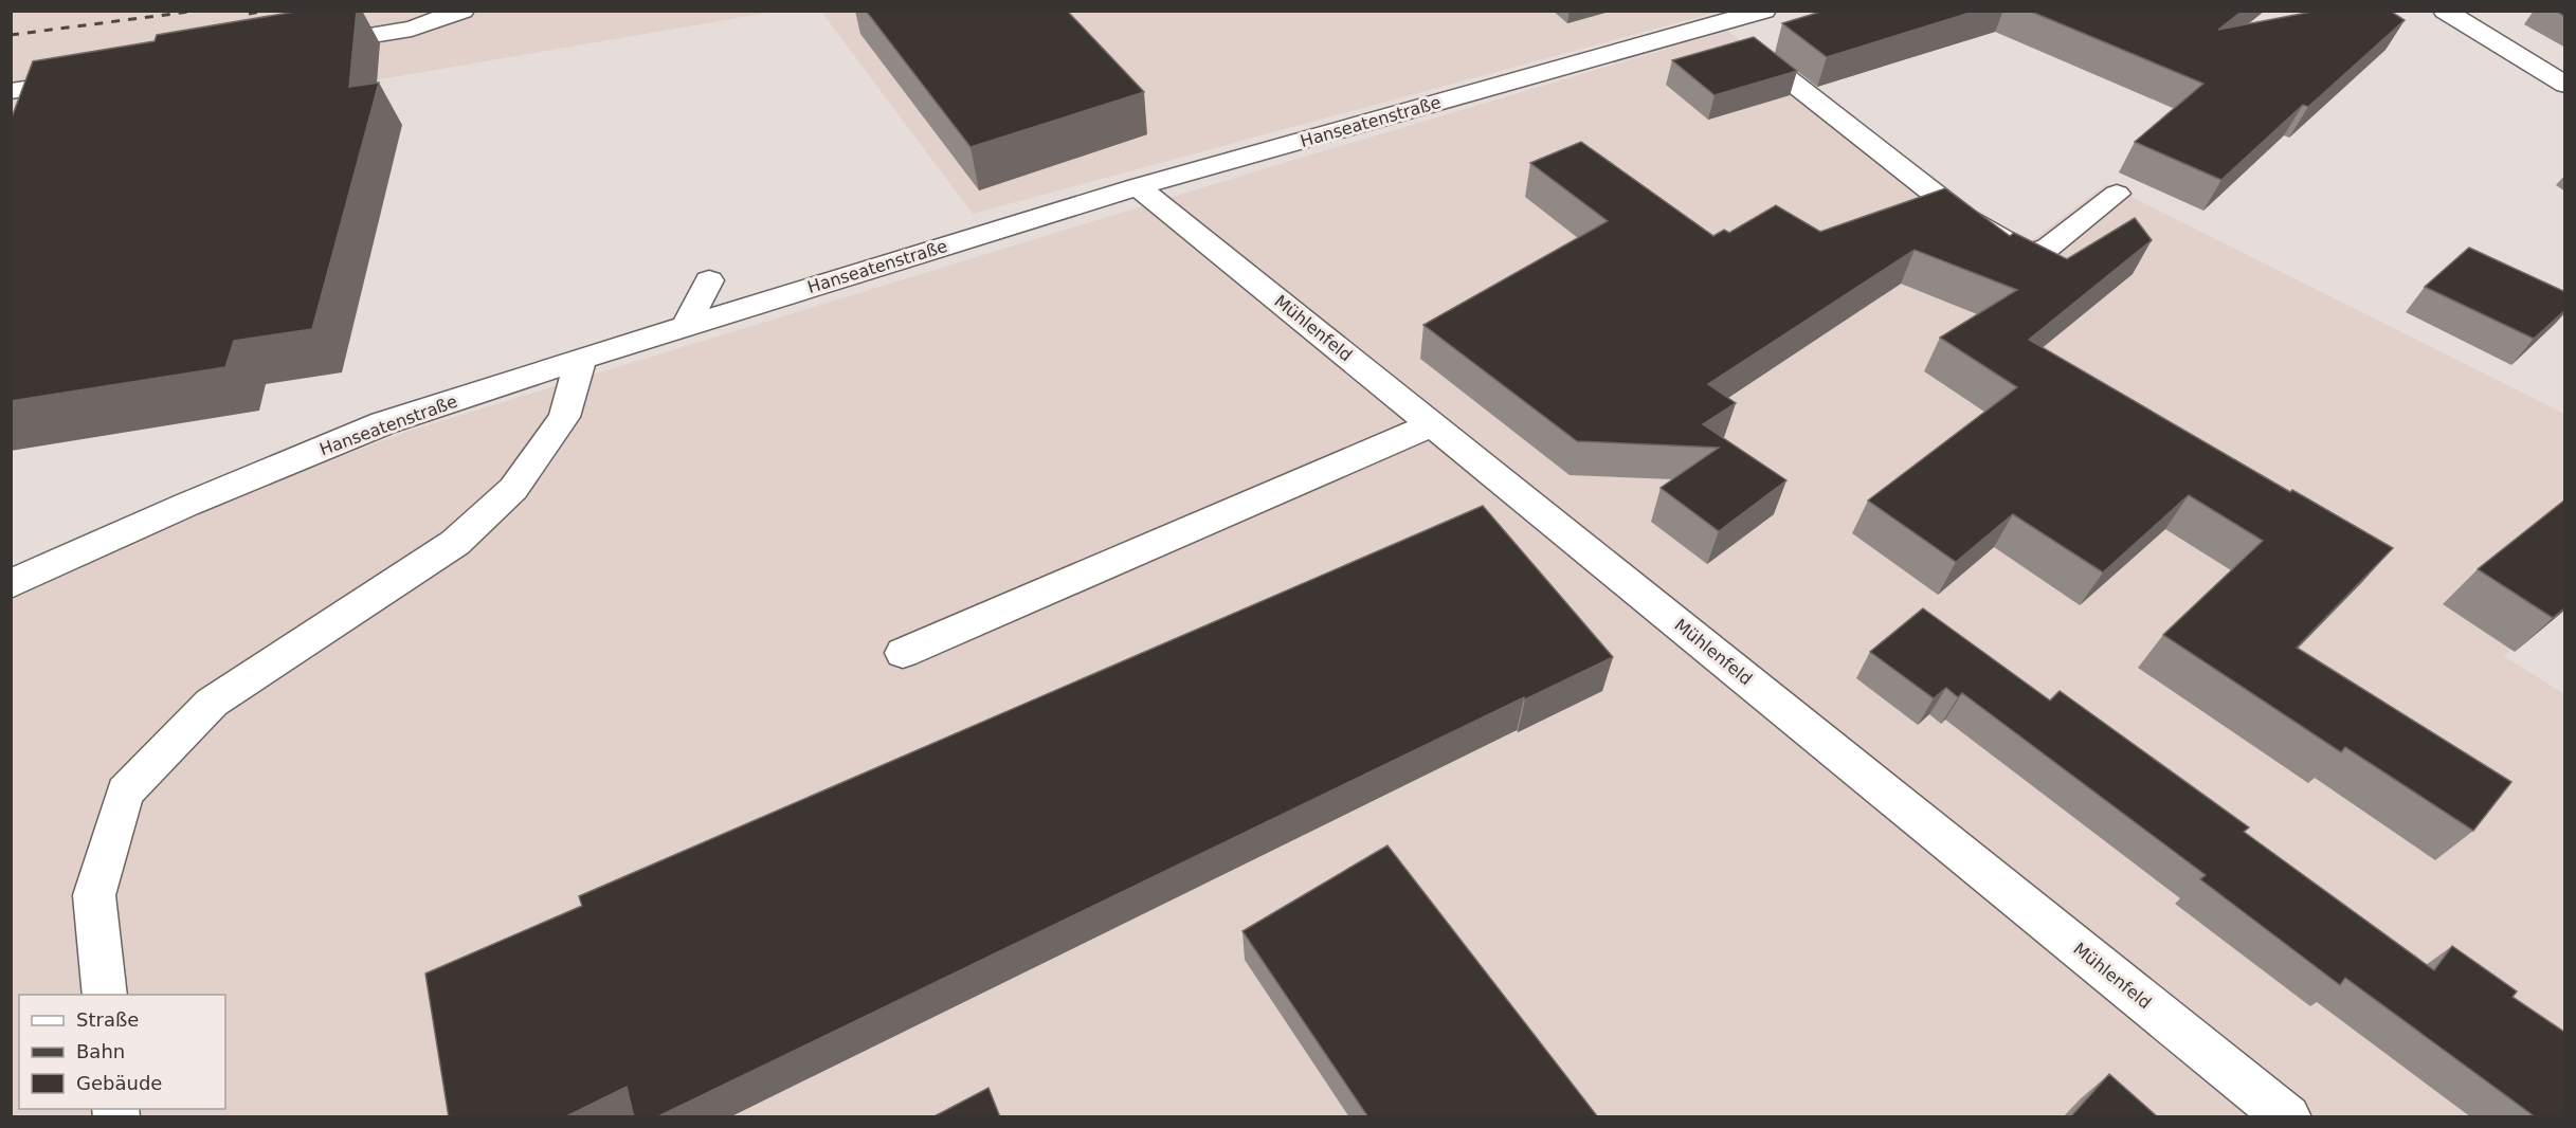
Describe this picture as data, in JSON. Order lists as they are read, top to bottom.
{
  "streets": {
    "street": ["Hanseatenstraße", "Mühlenfeld"]
  },
  "crossings": [
    ["Hanseatenstraße", "Mühlenfeld"]
  ],
  "legend": ["Straße", "Bahn", "Gebäude"]
}
